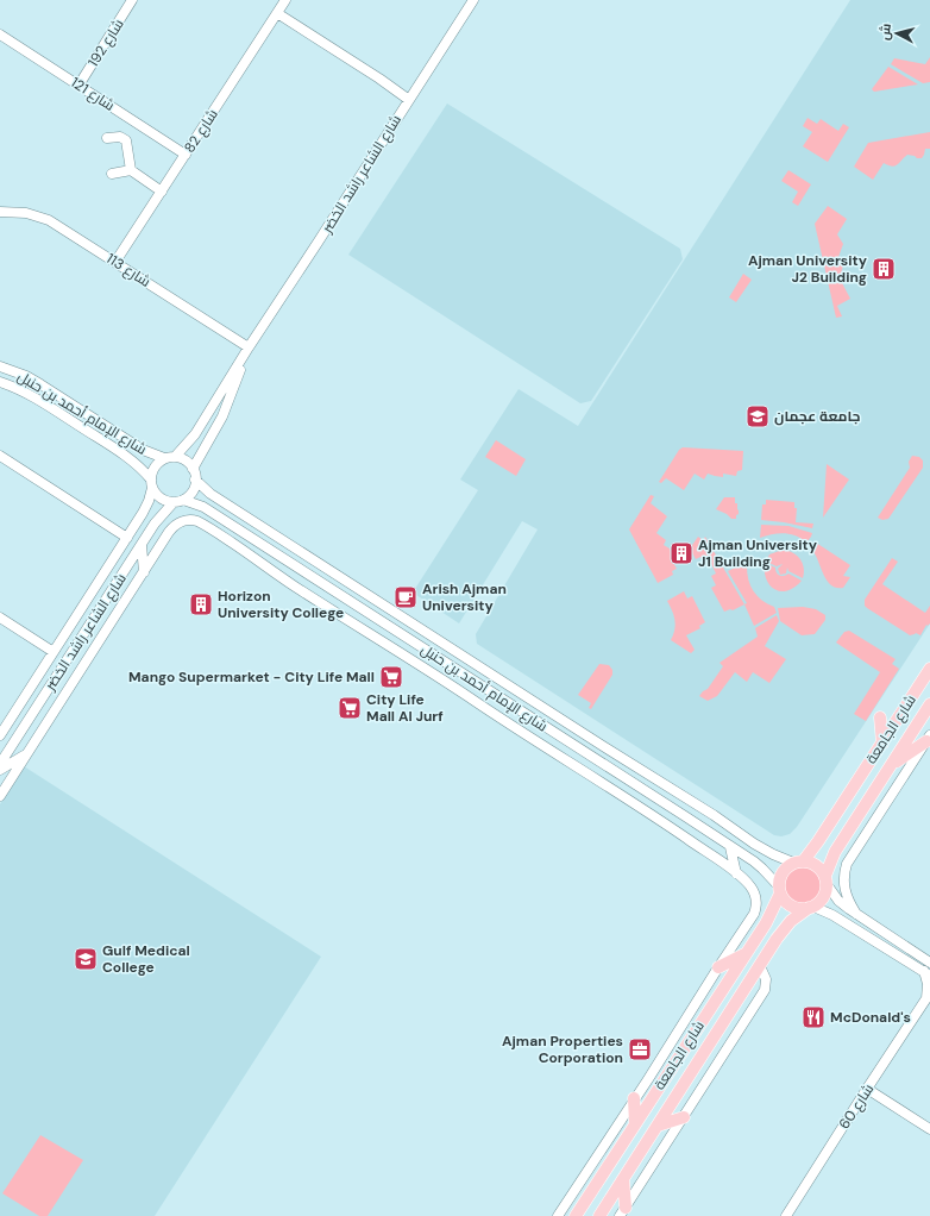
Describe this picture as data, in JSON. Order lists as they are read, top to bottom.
{
  "streets": {
    "main road": ["شارع الجامعة"],
    "street": [
      "شارع 192",
      "شارع 121",
      "شارع 82",
      "شارع الشاعر راشد الخضر",
      "شارع 113",
      "شارع الإمام أحمد بن حنبل",
      "شارع 60"
    ]
  },
  "crossings": [
    ["شارع 192", "شارع 121"],
    ["شارع 121", "شارع 82"],
    ["شارع 82", "شارع 113"],
    ["شارع الشاعر راشد الخضر", "شارع 113"],
    ["شارع الشاعر راشد الخضر", "شارع الإمام أحمد بن حنبل"],
    ["شارع الإمام أحمد بن حنبل", "شارع الجامعة"]
  ],
  "places": {
    "building": ["Ajman University J2 Building", "Ajman University J1 Building", "Horizon University College"],
    "school or university": ["جامعة عجمان", "Gulf Medical College"],
    "cafe": ["Arish Ajman University"],
    "supermarket": ["Mango Supermarket - City Life Mall", "City Life Mall Al Jurf"],
    "restaurant": ["McDonald's"],
    "office": ["Ajman Properties Corporation"]
  },
  "north": "left"
}
